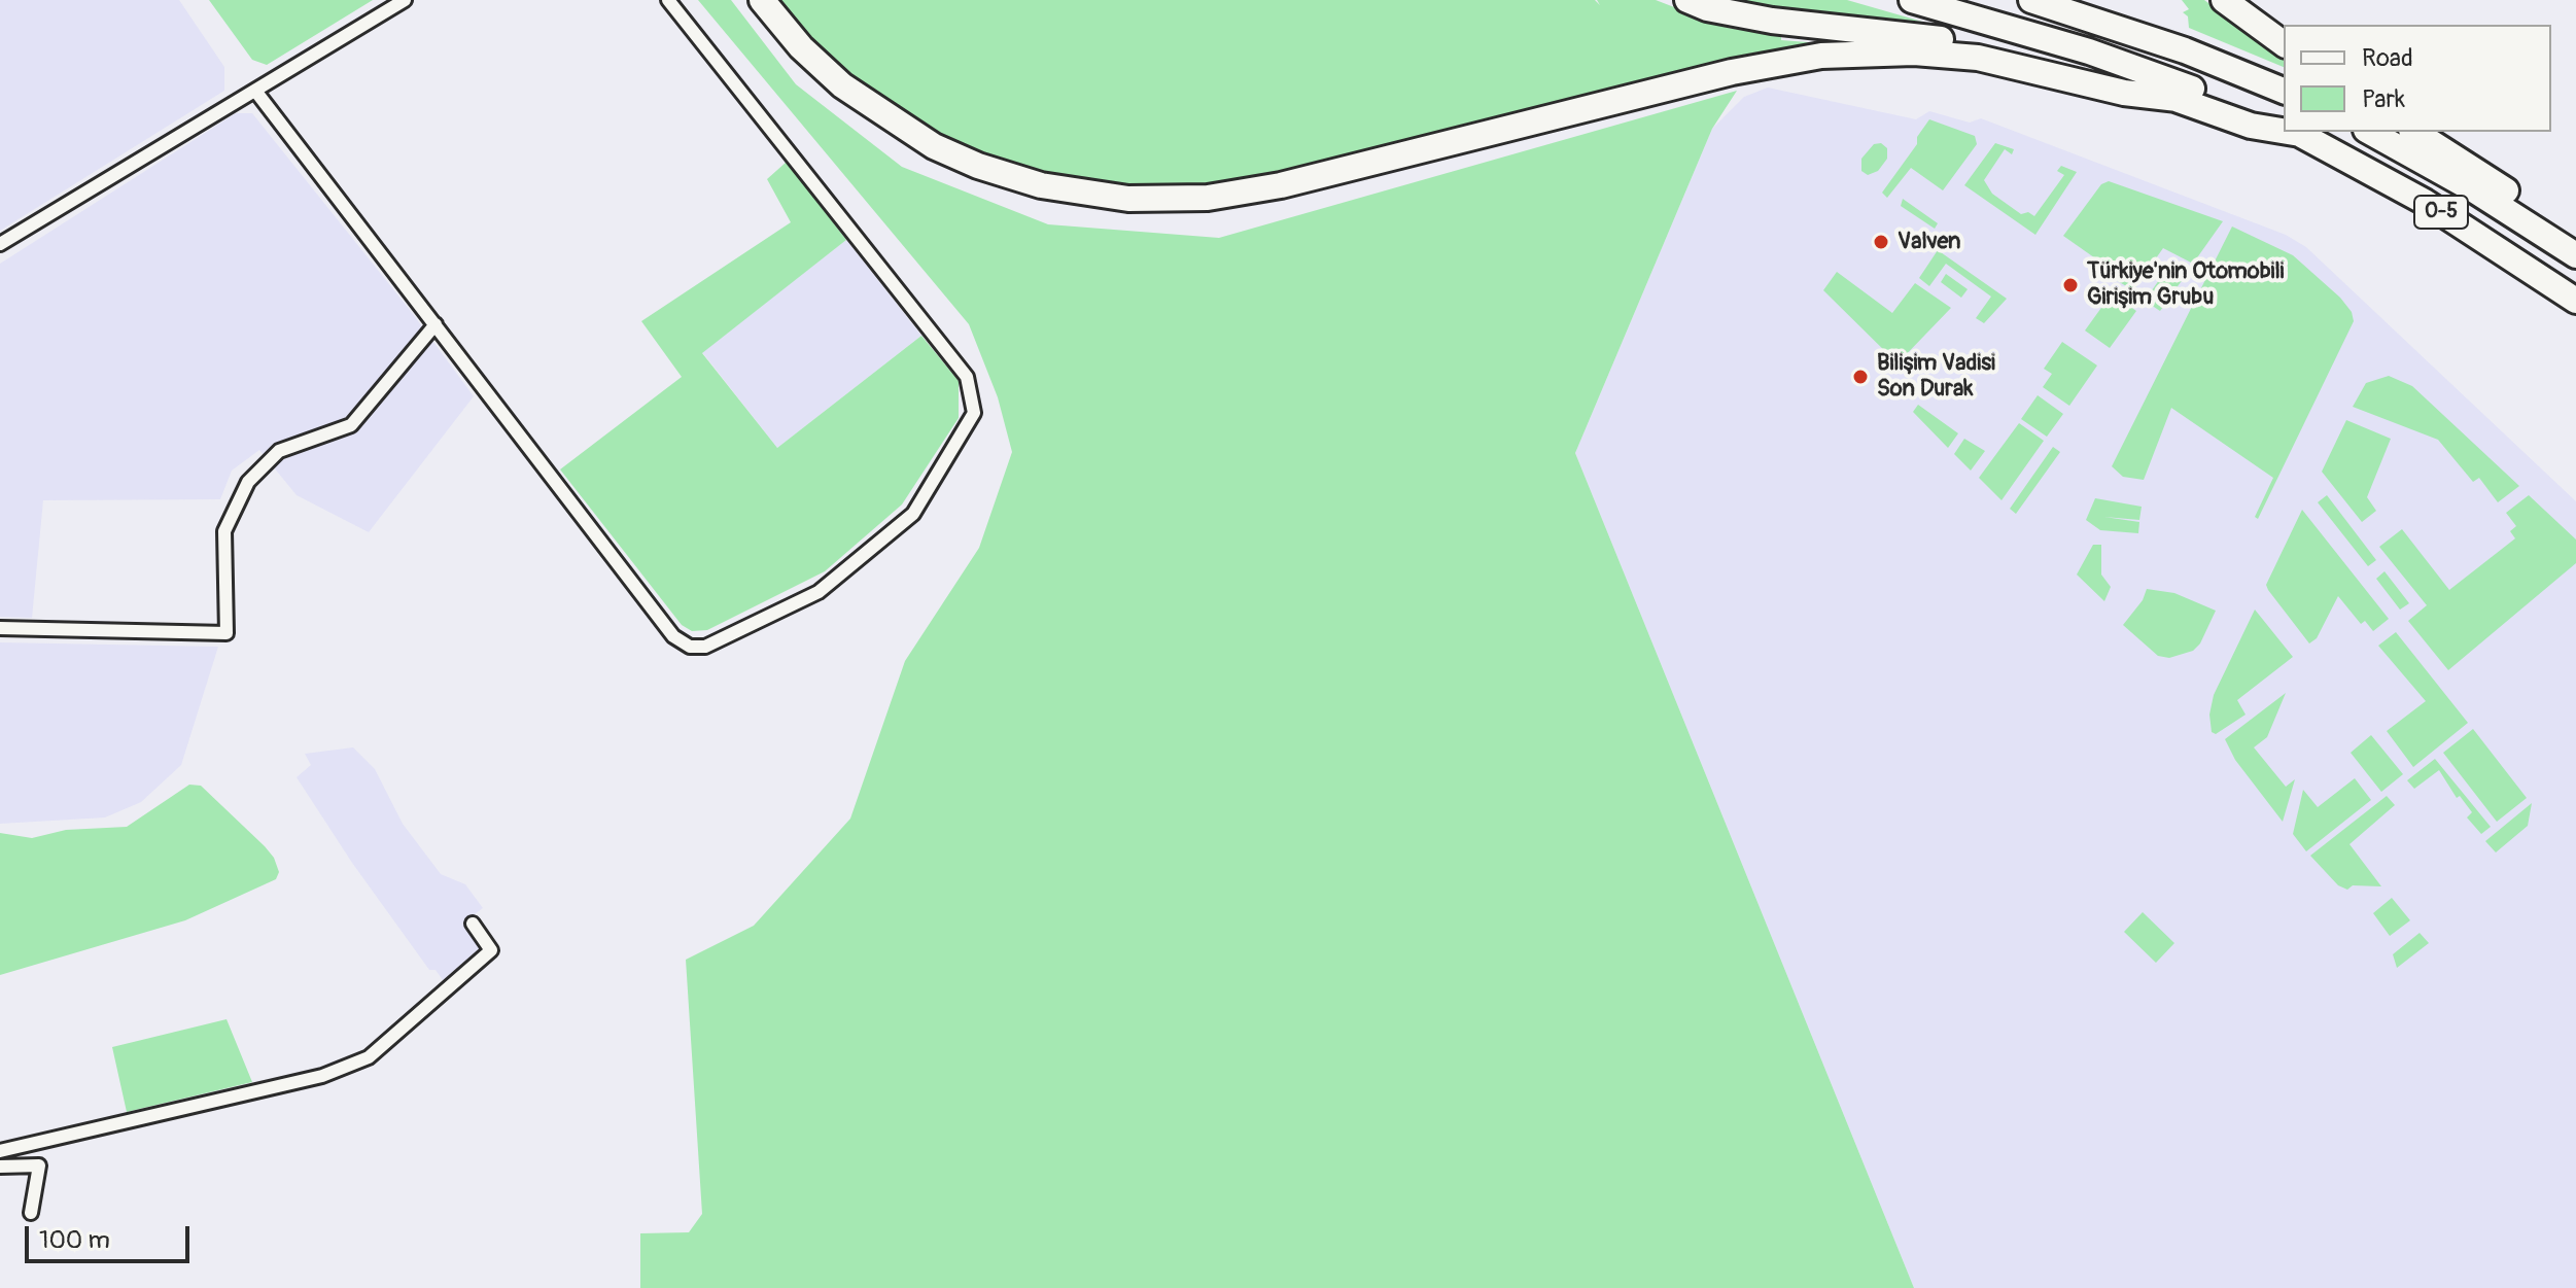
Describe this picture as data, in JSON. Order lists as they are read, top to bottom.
{
  "streets": {
    "highway": ["O-5"]
  },
  "places": ["Valven", "Türkiye'nin Otomobili Girişim Grubu", "Bilişim Vadisi Son Durak"],
  "legend": ["Road", "Park"],
  "scale_bar": "100 m"
}
